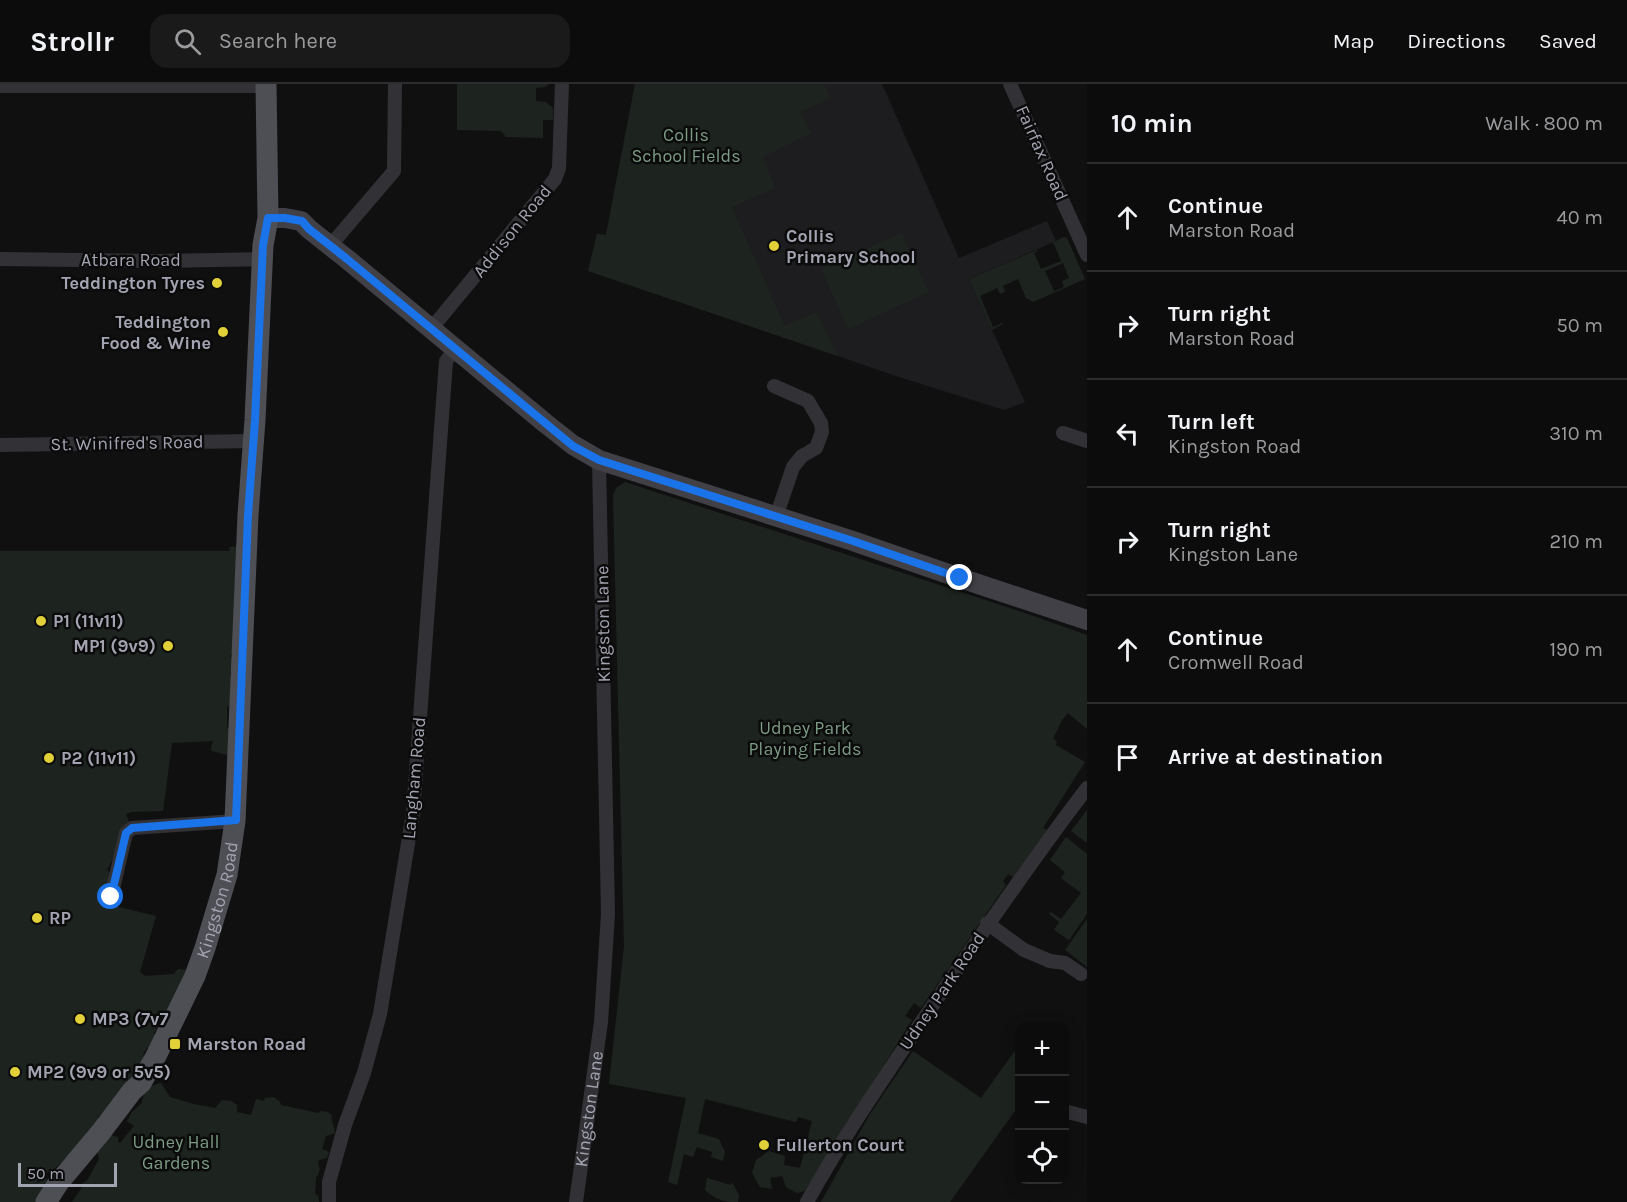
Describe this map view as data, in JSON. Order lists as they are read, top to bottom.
{
  "streets": {
    "main road": ["Kingston Road"],
    "street": [
      "Fairfax Road",
      "Addison Road",
      "Atbara Road",
      "St. Winifred's Road",
      "Kingston Lane",
      "Langham Road",
      "Udney Park Road"
    ]
  },
  "crossings": [
    ["Atbara Road", "Kingston Road"],
    ["St. Winifred's Road", "Kingston Road"]
  ],
  "parks": ["Collis School Fields", "Udney Park Playing Fields", "Udney Hall Gardens"],
  "places": {
    "other": [
      "Collis Primary School",
      "Teddington Tyres",
      "Teddington Food & Wine",
      "P1 (11v11)",
      "MP1 (9v9)",
      "P2 (11v11)",
      "RP",
      "MP3 (7v7",
      "MP2 (9v9 or 5v5)",
      "Fullerton Court"
    ],
    "transit": ["Marston Road"]
  },
  "scale_bar": "50 m",
  "page": {
    "header": "Strollr",
    "search": "Search here",
    "nav": ["Map", "Directions", "Saved"],
    "heading": ["10 min", "Walk · 800 m"],
    "list": [
      ["Continue", "Marston Road", "40 m"],
      ["Turn right", "Marston Road", "50 m"],
      ["Turn left", "Kingston Road", "310 m"],
      ["Turn right", "Kingston Lane", "210 m"],
      ["Continue", "Cromwell Road", "190 m"],
      "Arrive at destination"
    ],
    "map_buttons": ["+", "−"],
    "scale": "50 m"
  }
}
